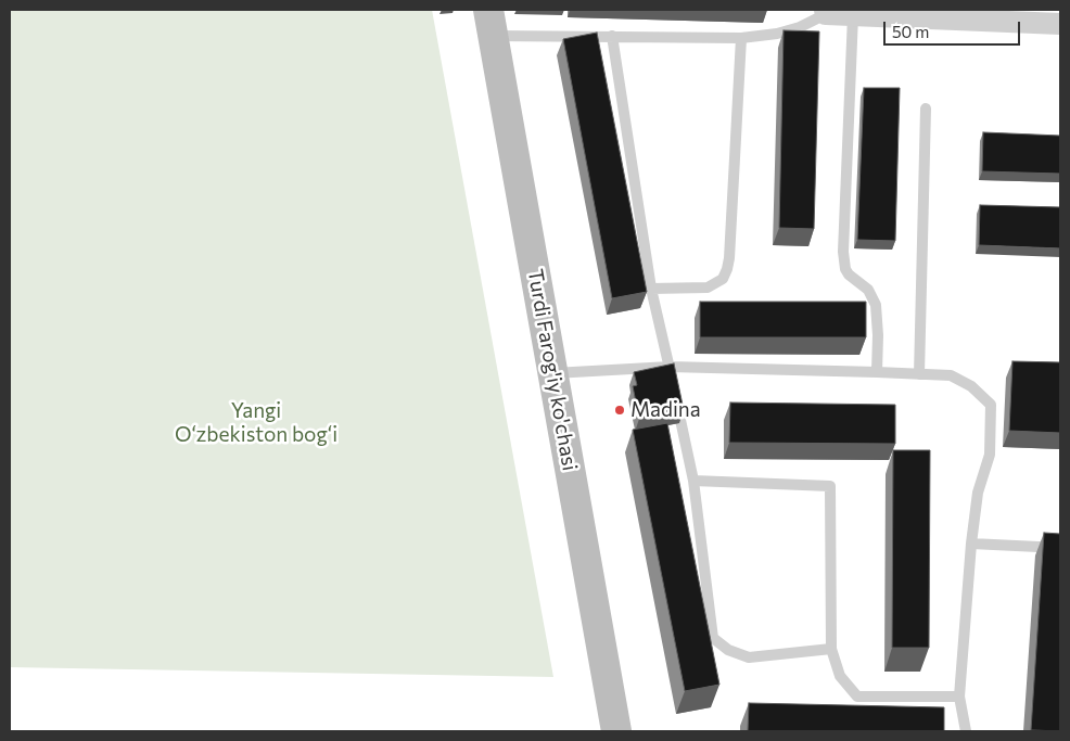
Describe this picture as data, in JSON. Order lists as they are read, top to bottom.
{
  "streets": {
    "main road": ["Turdi Farog'iy ko'chasi"]
  },
  "parks": ["Yangi Oʻzbekiston bogʻi"],
  "places": ["Madina"],
  "scale_bar": "50 m"
}
